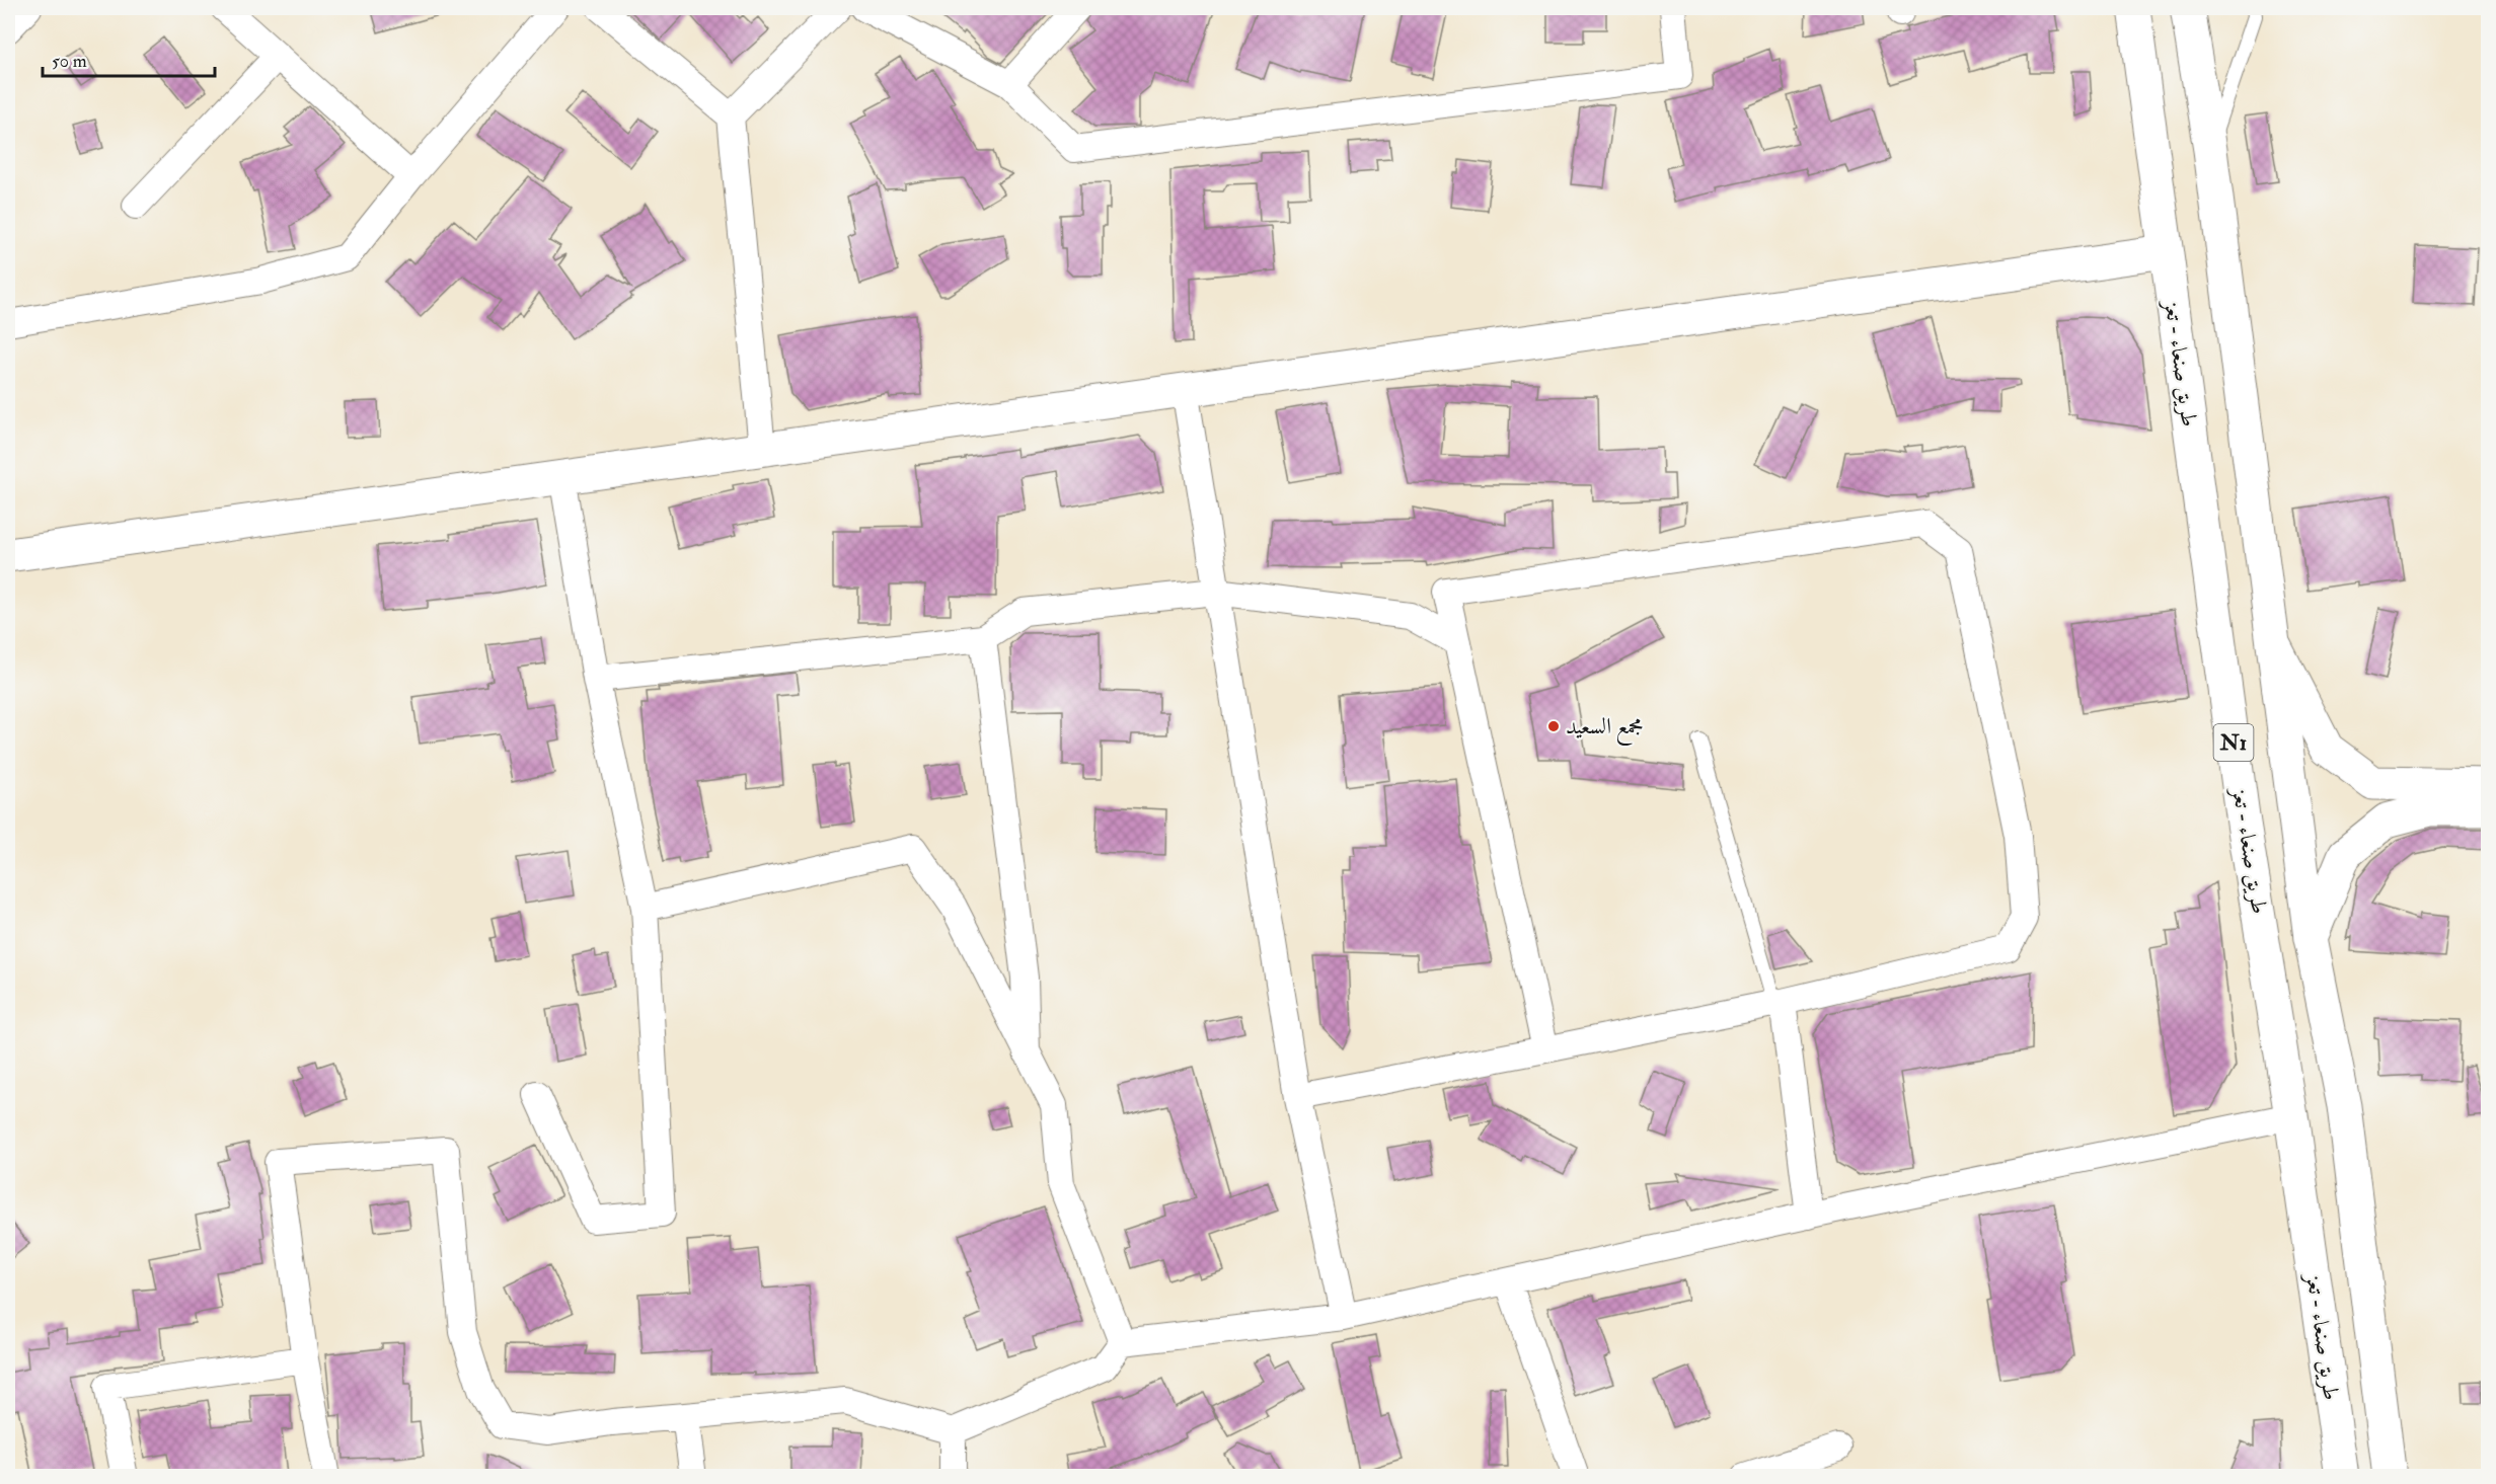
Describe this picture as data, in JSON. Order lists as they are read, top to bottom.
{
  "streets": {
    "main road": ["طريق صنعاء - تعز", "N1"]
  },
  "places": ["مجمع السعيد"],
  "scale_bar": "50 m"
}
